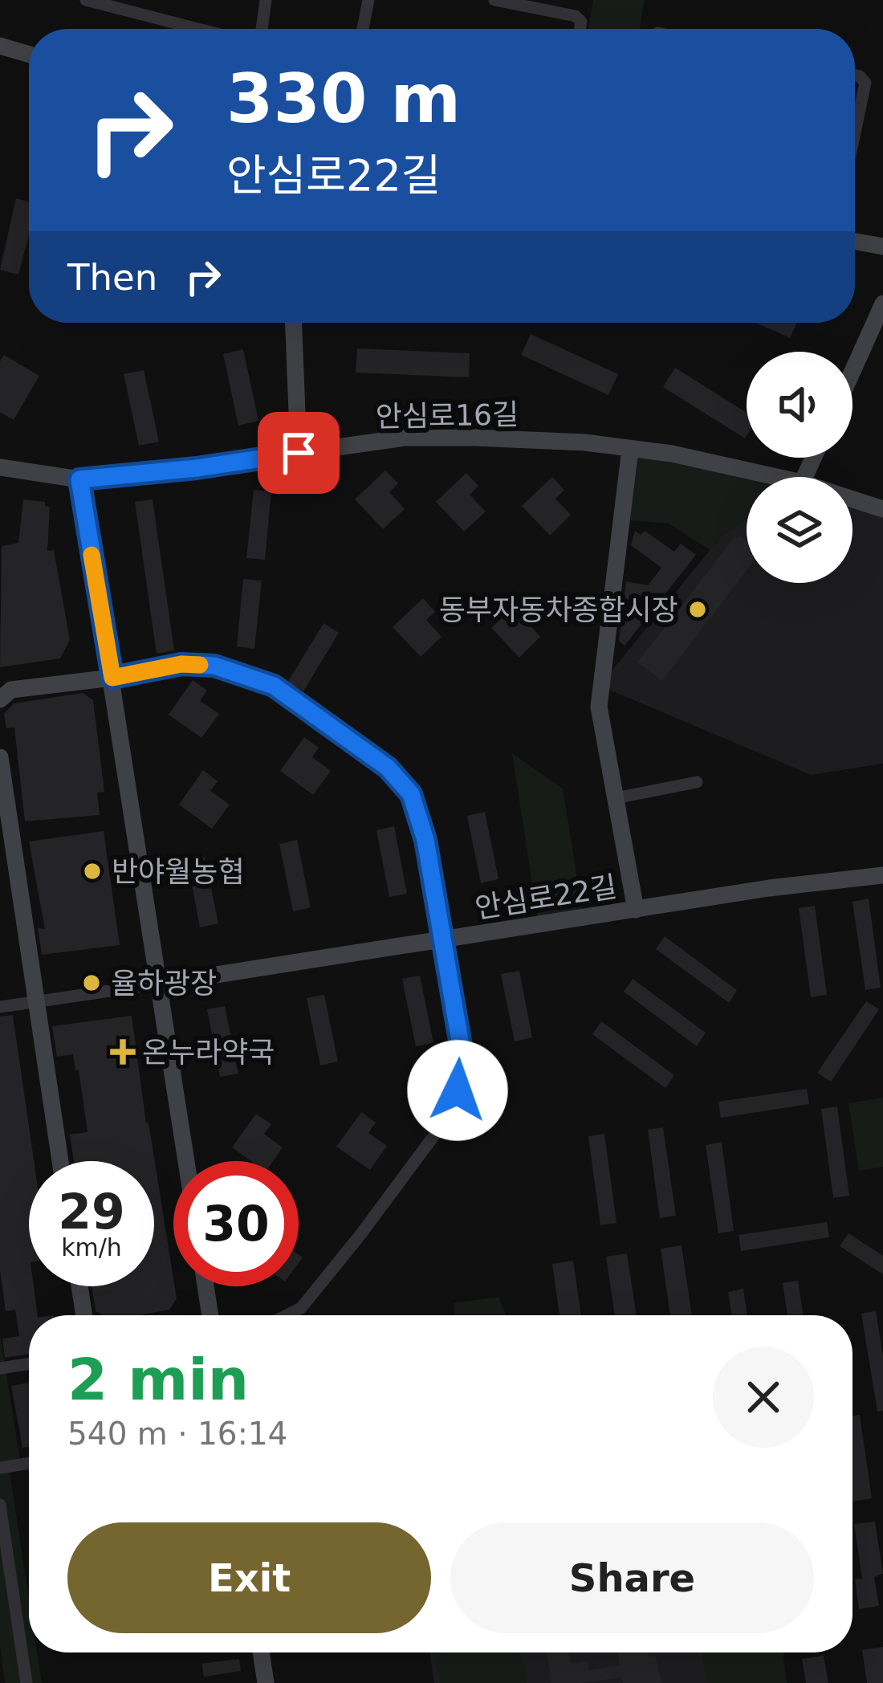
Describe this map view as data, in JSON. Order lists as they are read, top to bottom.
{
  "streets": {
    "main road": ["안심로16길", "안심로22길"]
  },
  "places": {
    "other": ["동부자동차종합시장", "반야월농협", "율하광장"],
    "health": ["온누라약국"]
  },
  "page": {
    "turn": ["330 m", "안심로22길"],
    "then": "Then",
    "speed": "29 km/h",
    "limit": "30",
    "heading": ["2 min", "540 m · 16:14"],
    "buttons": ["Exit", "Share"]
  }
}
